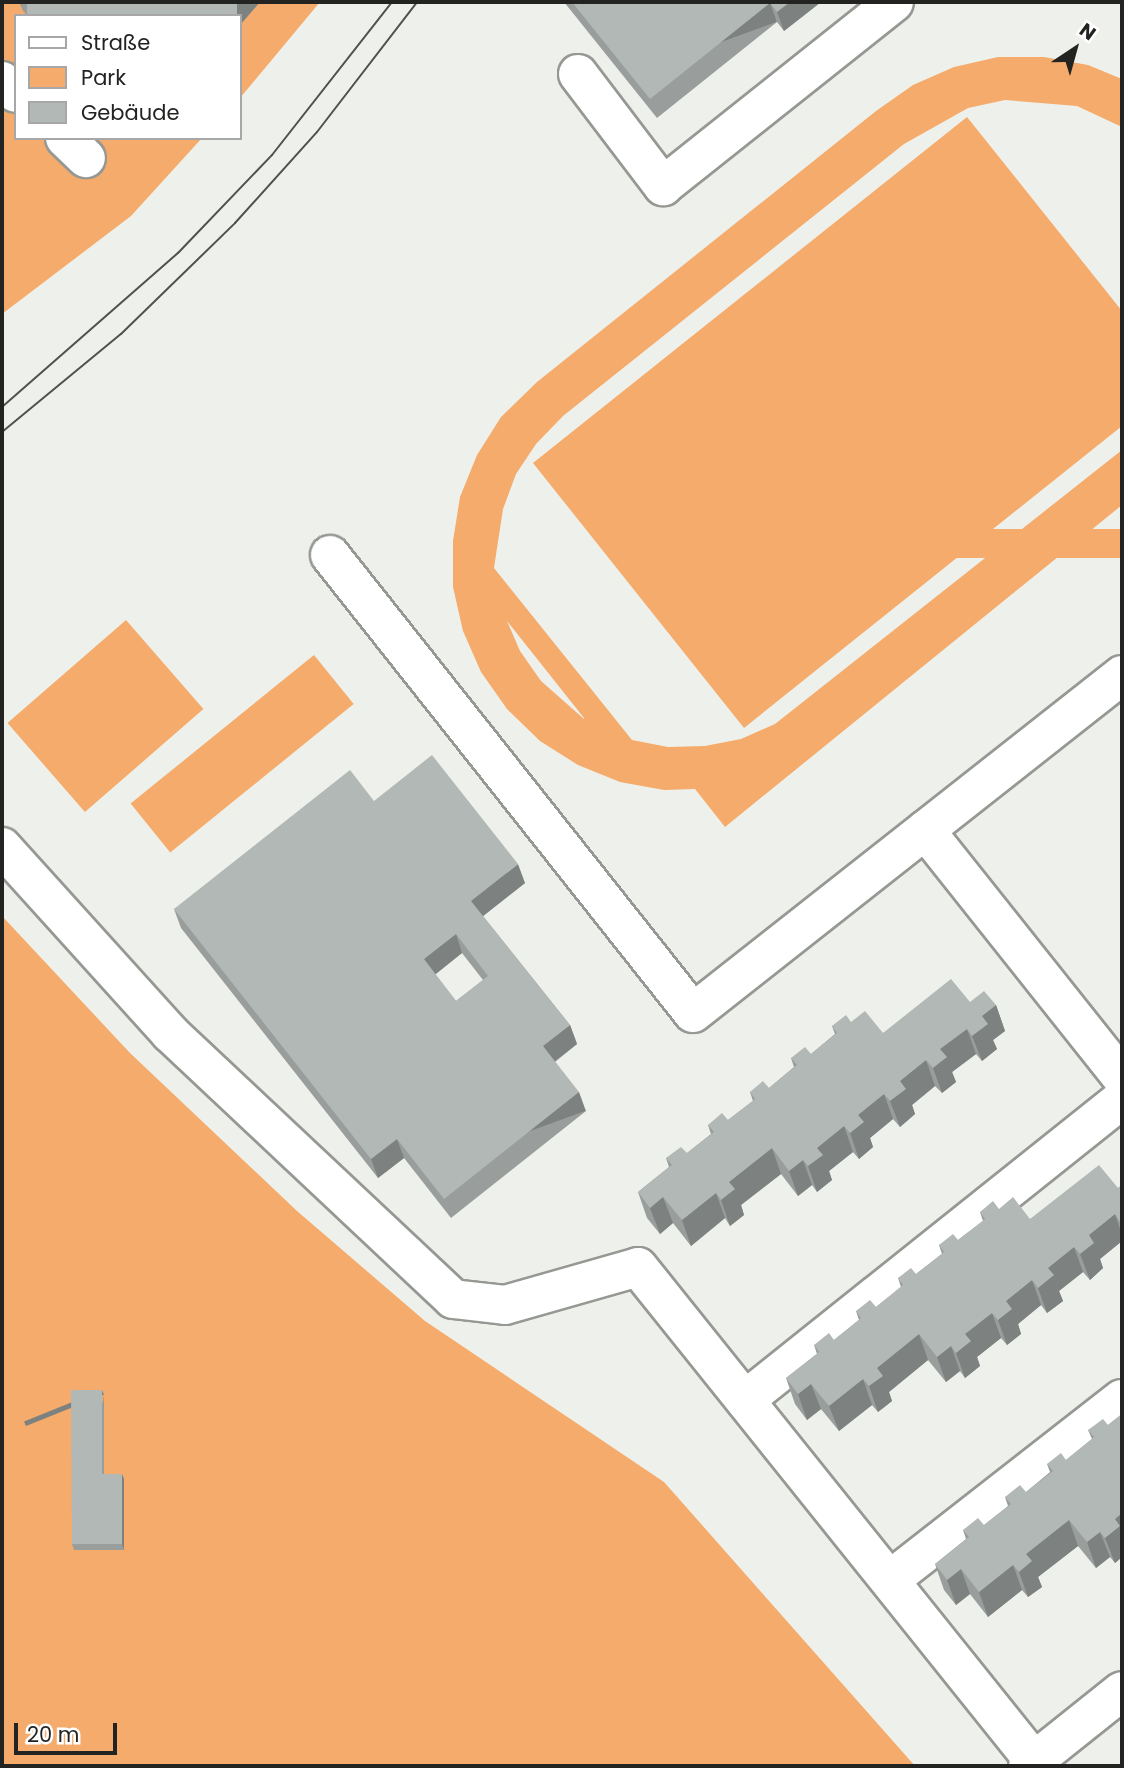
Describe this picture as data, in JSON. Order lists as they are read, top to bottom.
{
  "legend": ["Straße", "Park", "Gebäude"],
  "scale_bar": "20 m",
  "north": "top right"
}
